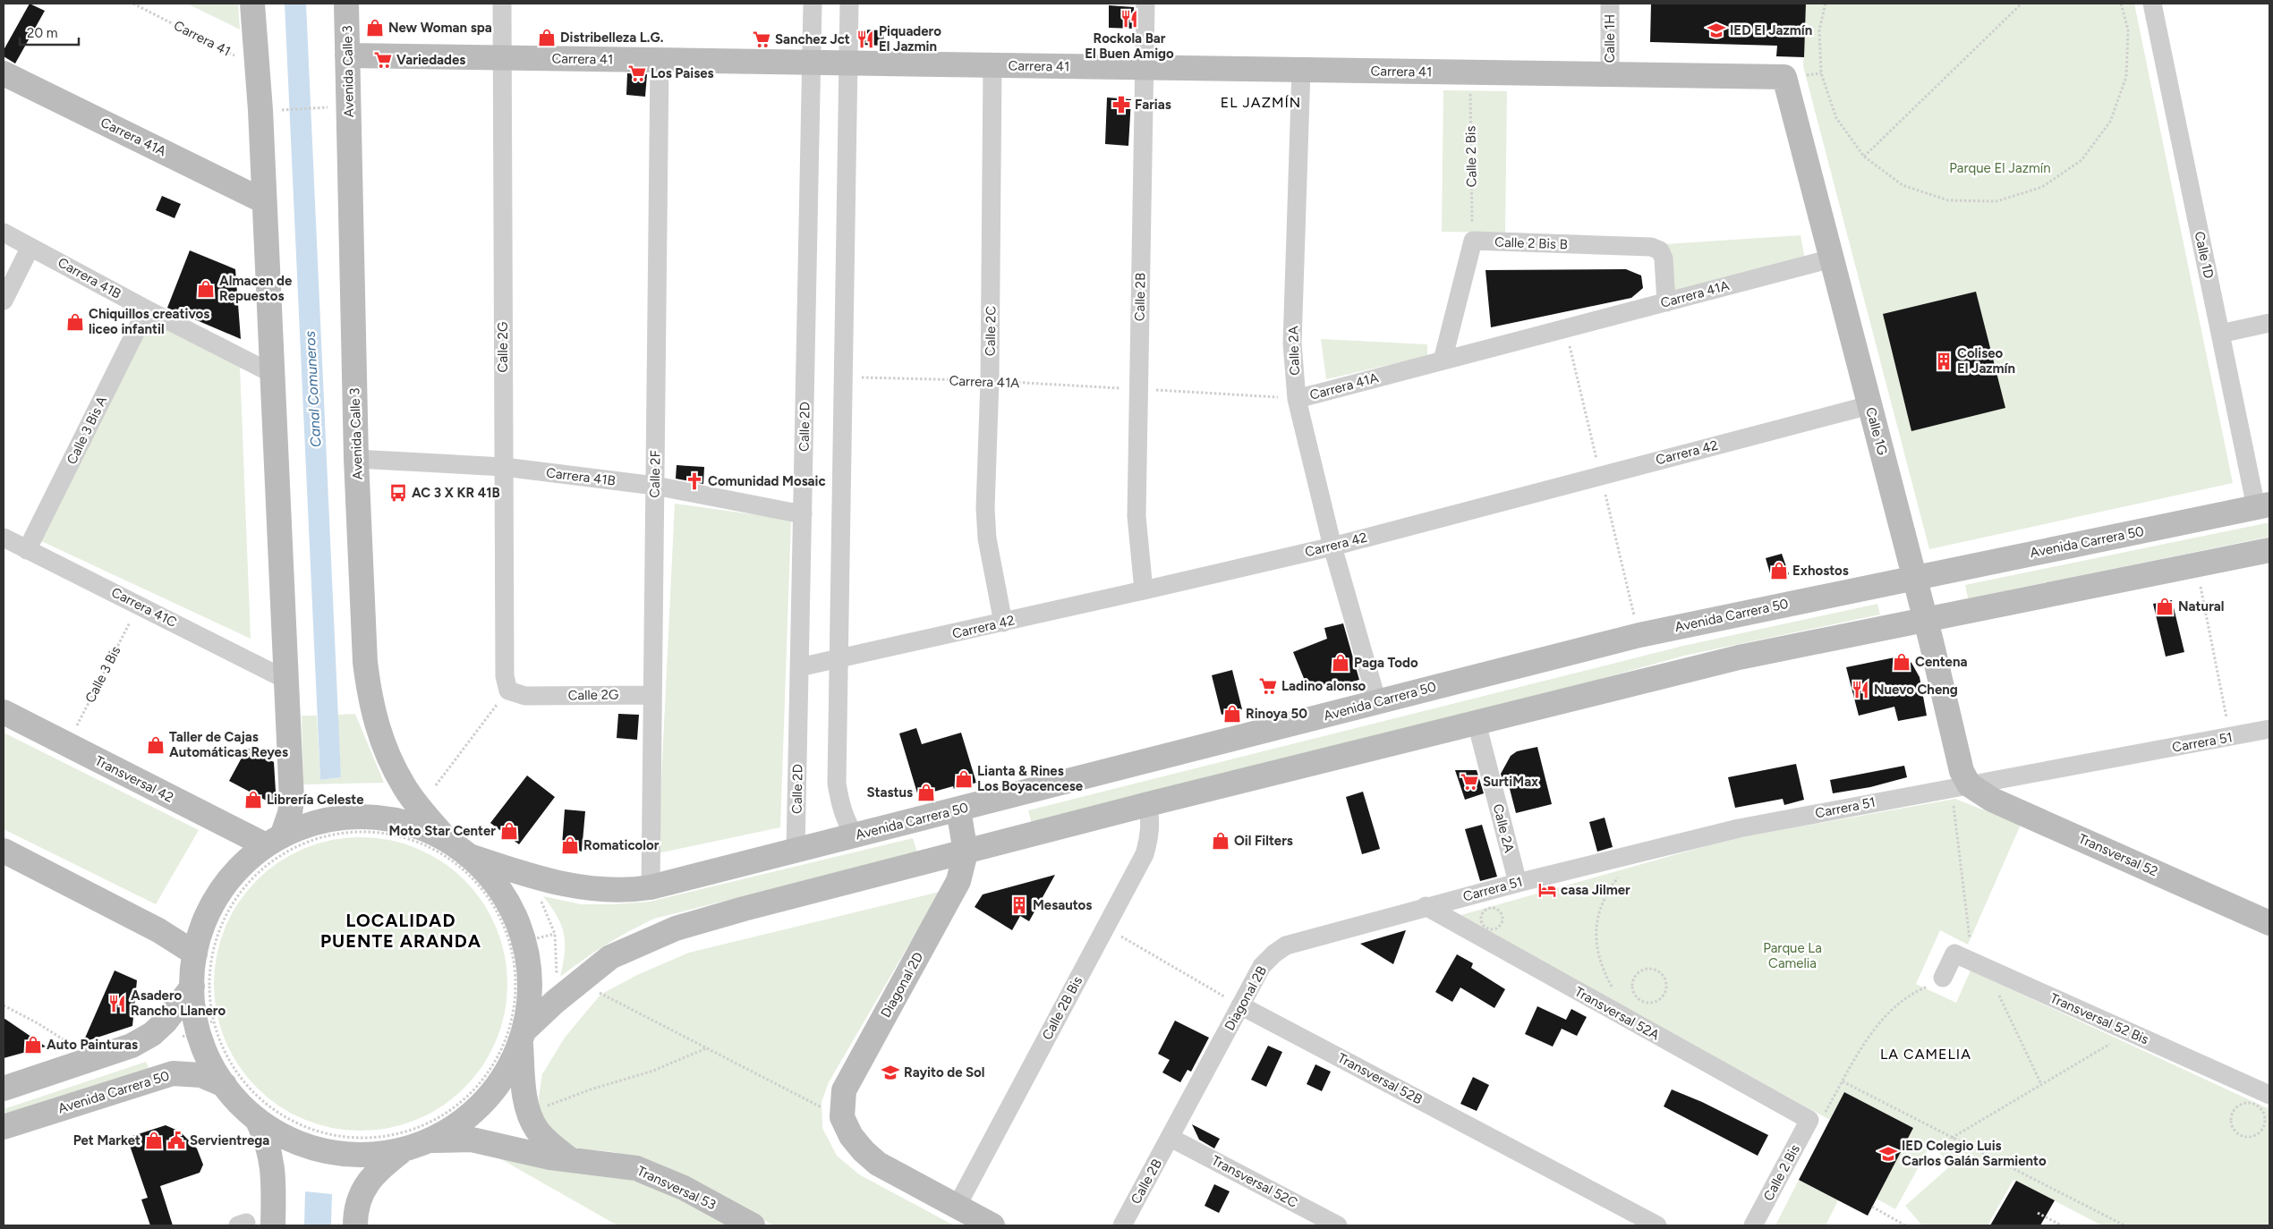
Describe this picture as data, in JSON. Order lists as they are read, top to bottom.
{
  "streets": {
    "main road": [
      "Carrera 41",
      "Avenida Calle 3",
      "Carrera 41A",
      "Calle 1G",
      "Avenida Carrera 50",
      "Transversal 42",
      "Transversal 52",
      "Diagonal 2D",
      "Transversal 53"
    ],
    "street": [
      "Calle 1H",
      "Calle 2 Bis",
      "Calle 2 Bis B",
      "Calle 1D",
      "Carrera 41B",
      "Calle 2B",
      "Calle 2C",
      "Calle 2G",
      "Calle 2A",
      "Calle 2D",
      "Calle 3 Bis A",
      "Carrera 42",
      "Calle 2F",
      "Carrera 41C",
      "Carrera 51",
      "Diagonal 2B",
      "Calle 2B Bis",
      "Transversal 52A",
      "Transversal 52 Bis",
      "Transversal 52B",
      "Transversal 52C"
    ],
    "path": ["Calle 3 Bis"]
  },
  "crossings": [
    ["Carrera 41", "Calle 1H"],
    ["Carrera 41", "Avenida Calle 3"],
    ["Carrera 41", "Calle 2 Bis"],
    ["Carrera 41", "Calle 2B"],
    ["Carrera 41", "Calle 2C"],
    ["Carrera 41", "Calle 2G"],
    ["Carrera 41", "Calle 2A"],
    ["Carrera 41", "Calle 2D"],
    ["Carrera 41", "Calle 1G"],
    ["Carrera 41", "Calle 2F"],
    ["Avenida Calle 3", "Carrera 41B"],
    ["Carrera 41A", "Calle 2 Bis B"],
    ["Carrera 41A", "Calle 2B"],
    ["Carrera 41A", "Calle 2C"],
    ["Carrera 41A", "Calle 2A"],
    ["Carrera 41A", "Calle 1G"],
    ["Calle 2 Bis", "Calle 2 Bis B"],
    ["Calle 2 Bis", "Transversal 52A"],
    ["Calle 1D", "Avenida Carrera 50"],
    ["Carrera 41B", "Calle 2G"],
    ["Carrera 41B", "Calle 2D"],
    ["Carrera 41B", "Calle 3 Bis A"],
    ["Carrera 41B", "Calle 2F"],
    ["Calle 2B", "Carrera 42"],
    ["Calle 2B", "Diagonal 2B"],
    ["Calle 2B", "Transversal 52C"],
    ["Calle 2C", "Carrera 42"],
    ["Calle 2G", "Calle 2F"],
    ["Calle 2A", "Carrera 42"],
    ["Calle 2A", "Avenida Carrera 50"],
    ["Calle 2A", "Carrera 51"],
    ["Calle 2D", "Carrera 42"],
    ["Calle 2D", "Avenida Carrera 50"],
    ["Calle 3 Bis A", "Carrera 41C"],
    ["Calle 1G", "Carrera 42"],
    ["Calle 1G", "Avenida Carrera 50"],
    ["Calle 1G", "Carrera 51"],
    ["Calle 1G", "Transversal 52"],
    ["Calle 2F", "Avenida Carrera 50"],
    ["Carrera 41C", "Calle 3 Bis"],
    ["Calle 3 Bis", "Transversal 42"],
    ["Carrera 51", "Transversal 52"],
    ["Carrera 51", "Diagonal 2B"],
    ["Carrera 51", "Transversal 52A"],
    ["Diagonal 2B", "Transversal 52A"],
    ["Diagonal 2B", "Transversal 52B"],
    ["Diagonal 2B", "Transversal 52C"]
  ],
  "districts": ["EL JAZMÍN", "LOCALIDAD PUENTE ARANDA", "LA CAMELIA"],
  "water": ["Canal Comuneros"],
  "parks": ["Parque El Jazmín", "Parque La Camelia"],
  "places": {
    "restaurant": [
      "Rockola Bar El Buen Amigo",
      "Piquadero El Jazmin",
      "Nuevo Cheng",
      "Asadero Rancho Llanero"
    ],
    "shop": [
      "New Woman spa",
      "Distribelleza L.G.",
      "Almacen de Repuestos",
      "Chiquillos creativos liceo infantil",
      "Exhostos",
      "Natural",
      "Centena",
      "Paga Todo",
      "Rinoya 50",
      "Taller de Cajas Automáticas Reyes",
      "Lianta & Rines Los Boyacencese",
      "Stastus",
      "Librería Celeste",
      "Moto Star Center",
      "Oil Filters",
      "Romaticolor",
      "Auto Painturas",
      "Pet Market"
    ],
    "school or university": ["IED El Jazmín", "Rayito de Sol", "IED Colegio Luis Carlos Galán Sarmiento"],
    "supermarket": [
      "Sanchez Jct",
      "Variedades",
      "Los Paises",
      "Ladino alonso",
      "SurtiMax"
    ],
    "pharmacy": ["Farias"],
    "building": ["Coliseo El Jazmín", "Mesautos"],
    "church": ["Comunidad Mosaic"],
    "bus stop": ["AC 3 X KR 41B"],
    "hotel": ["casa Jilmer"],
    "public building": ["Servientrega"]
  },
  "scale_bar": "20 m"
}
